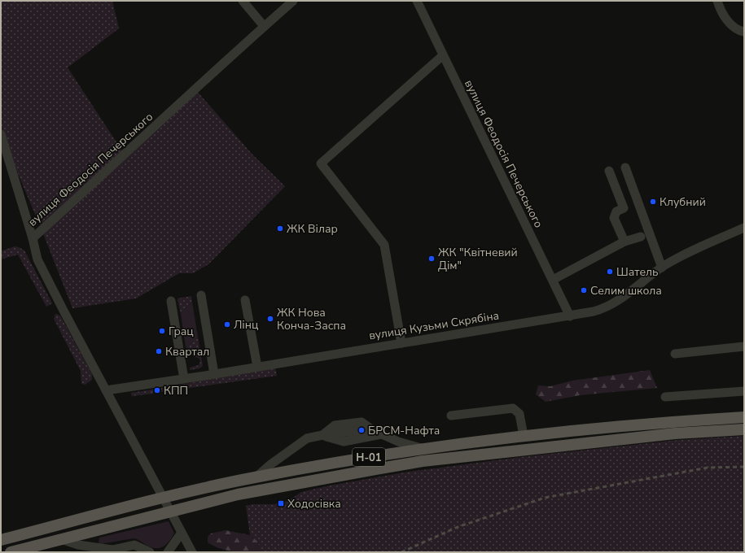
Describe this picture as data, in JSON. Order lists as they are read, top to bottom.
{
  "streets": {
    "main road": ["Н-01"],
    "street": ["вулиця Феодосія Печерського", "вулиця Кузьми Скрябіна"]
  },
  "crossings": [
    ["вулиця Феодосія Печерського", "вулиця Кузьми Скрябіна"],
    ["вулиця Феодосія Печерського", "Н-01"]
  ],
  "places": {
    "other": [
      "Клубний",
      "ЖК Вілар",
      "ЖК \"Квітневий Дім\"",
      "Шатель",
      "Селим школа",
      "ЖК Нова Конча-Заспа",
      "Лінц",
      "Грац",
      "Квартал",
      "КПП",
      "БРСМ-Нафта"
    ],
    "transit": ["Ходосівка"]
  }
}
